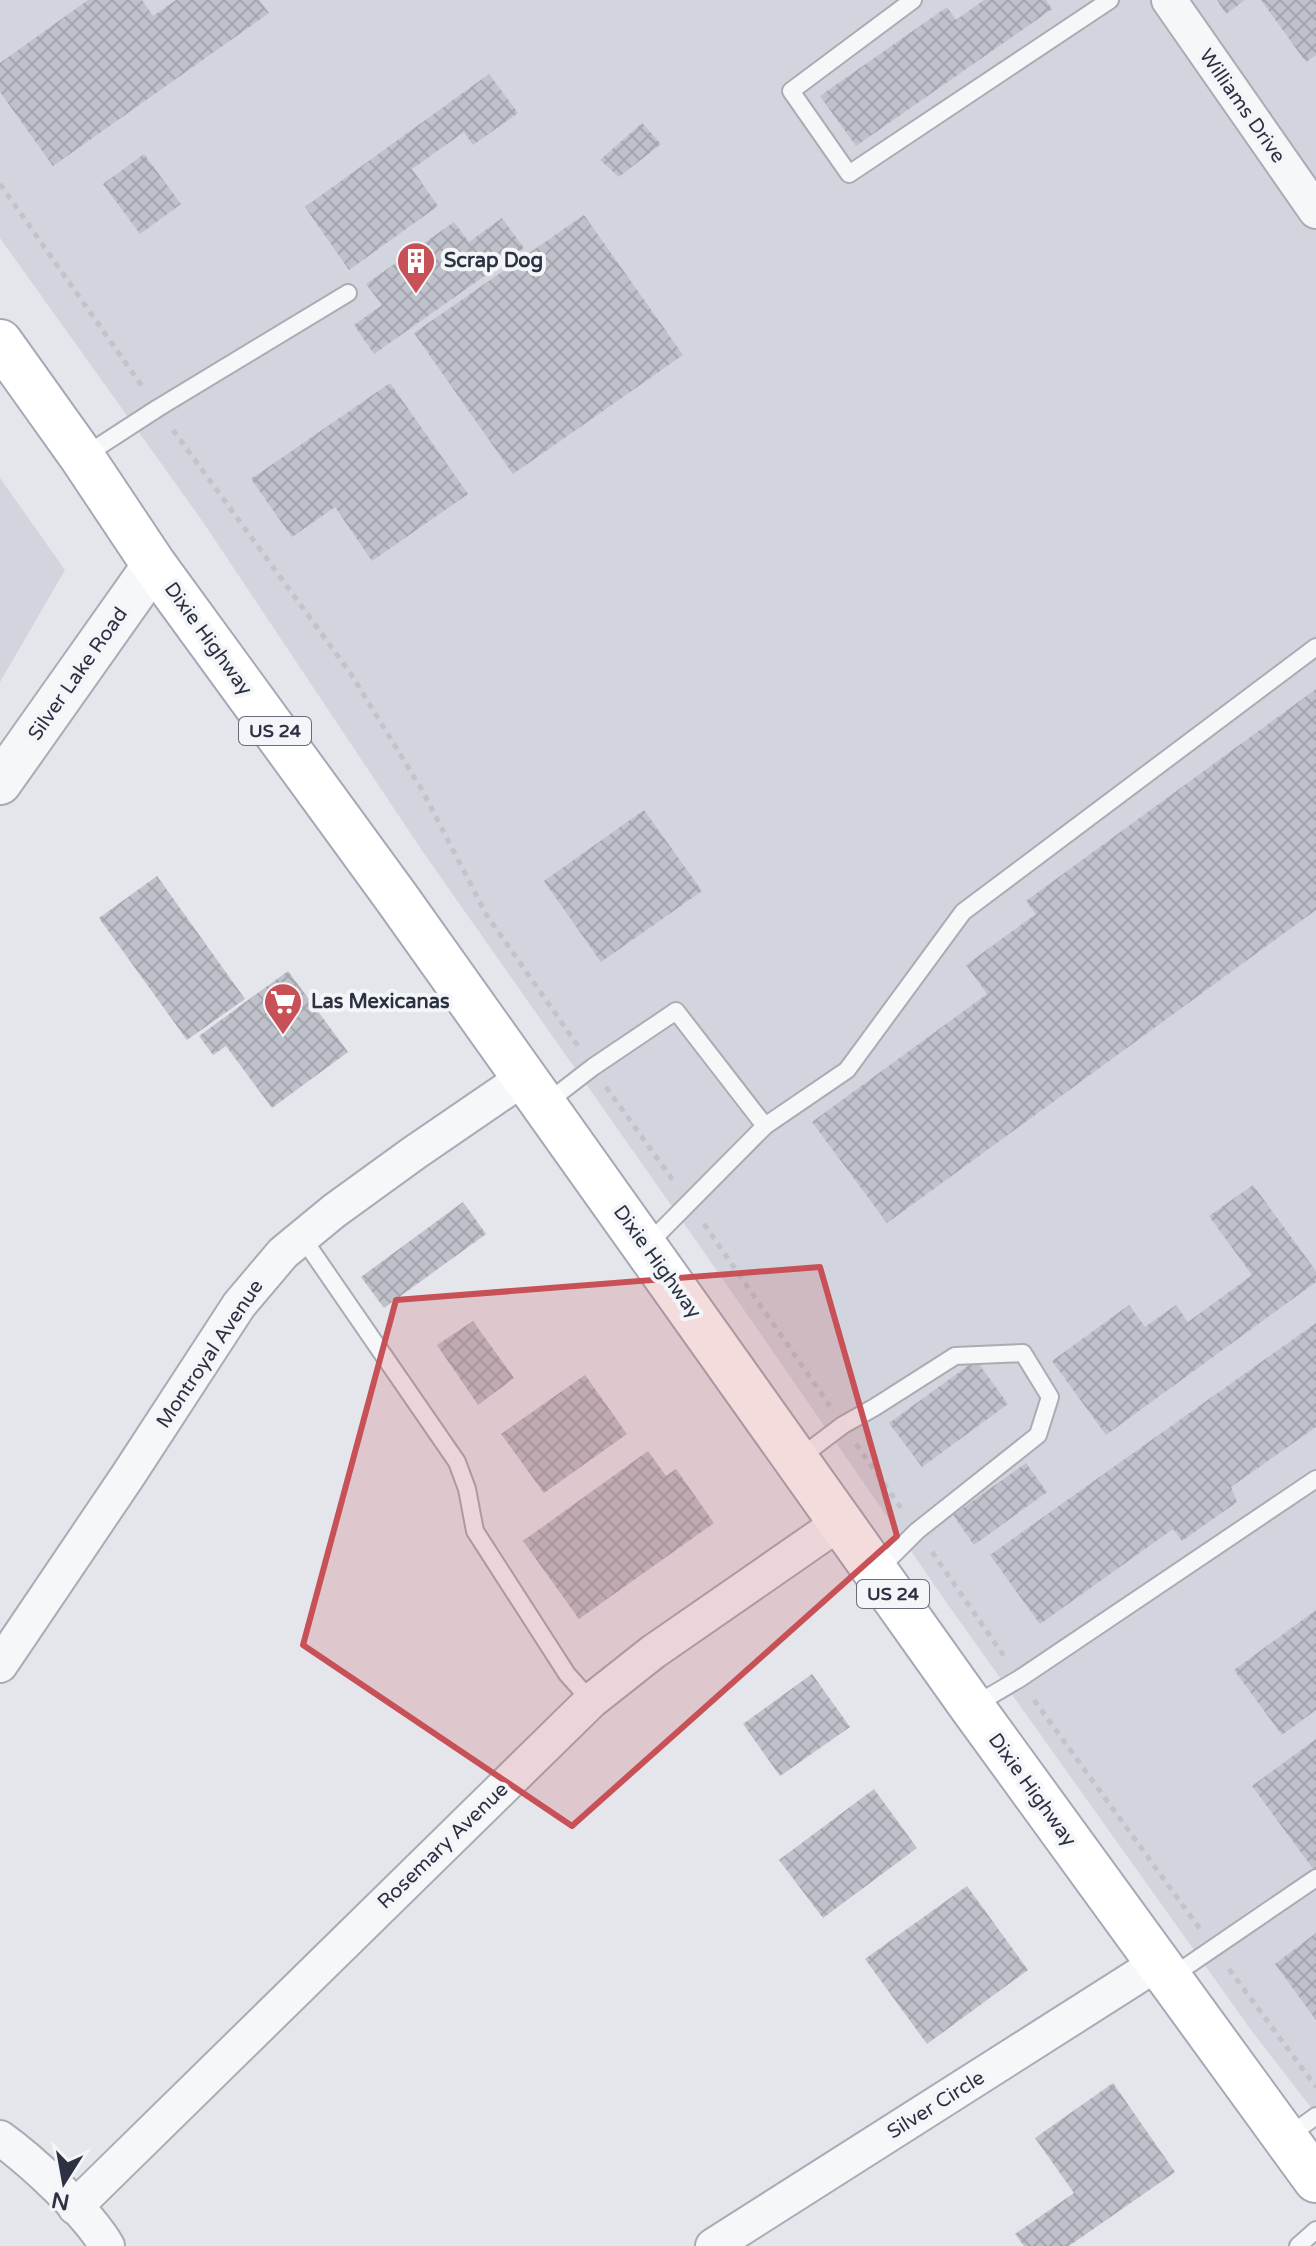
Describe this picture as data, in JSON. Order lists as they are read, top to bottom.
{
  "streets": {
    "main road": ["Dixie Highway", "US 24"],
    "street": [
      "Williams Drive",
      "Silver Lake Road",
      "Montroyal Avenue",
      "Rosemary Avenue",
      "Silver Circle"
    ]
  },
  "crossings": [
    ["Dixie Highway", "Silver Lake Road"],
    ["Dixie Highway", "Montroyal Avenue"],
    ["Dixie Highway", "Rosemary Avenue"],
    ["Dixie Highway", "Silver Circle"]
  ],
  "places": {
    "building": ["Scrap Dog"],
    "supermarket": ["Las Mexicanas"]
  },
  "north": "bottom"
}
